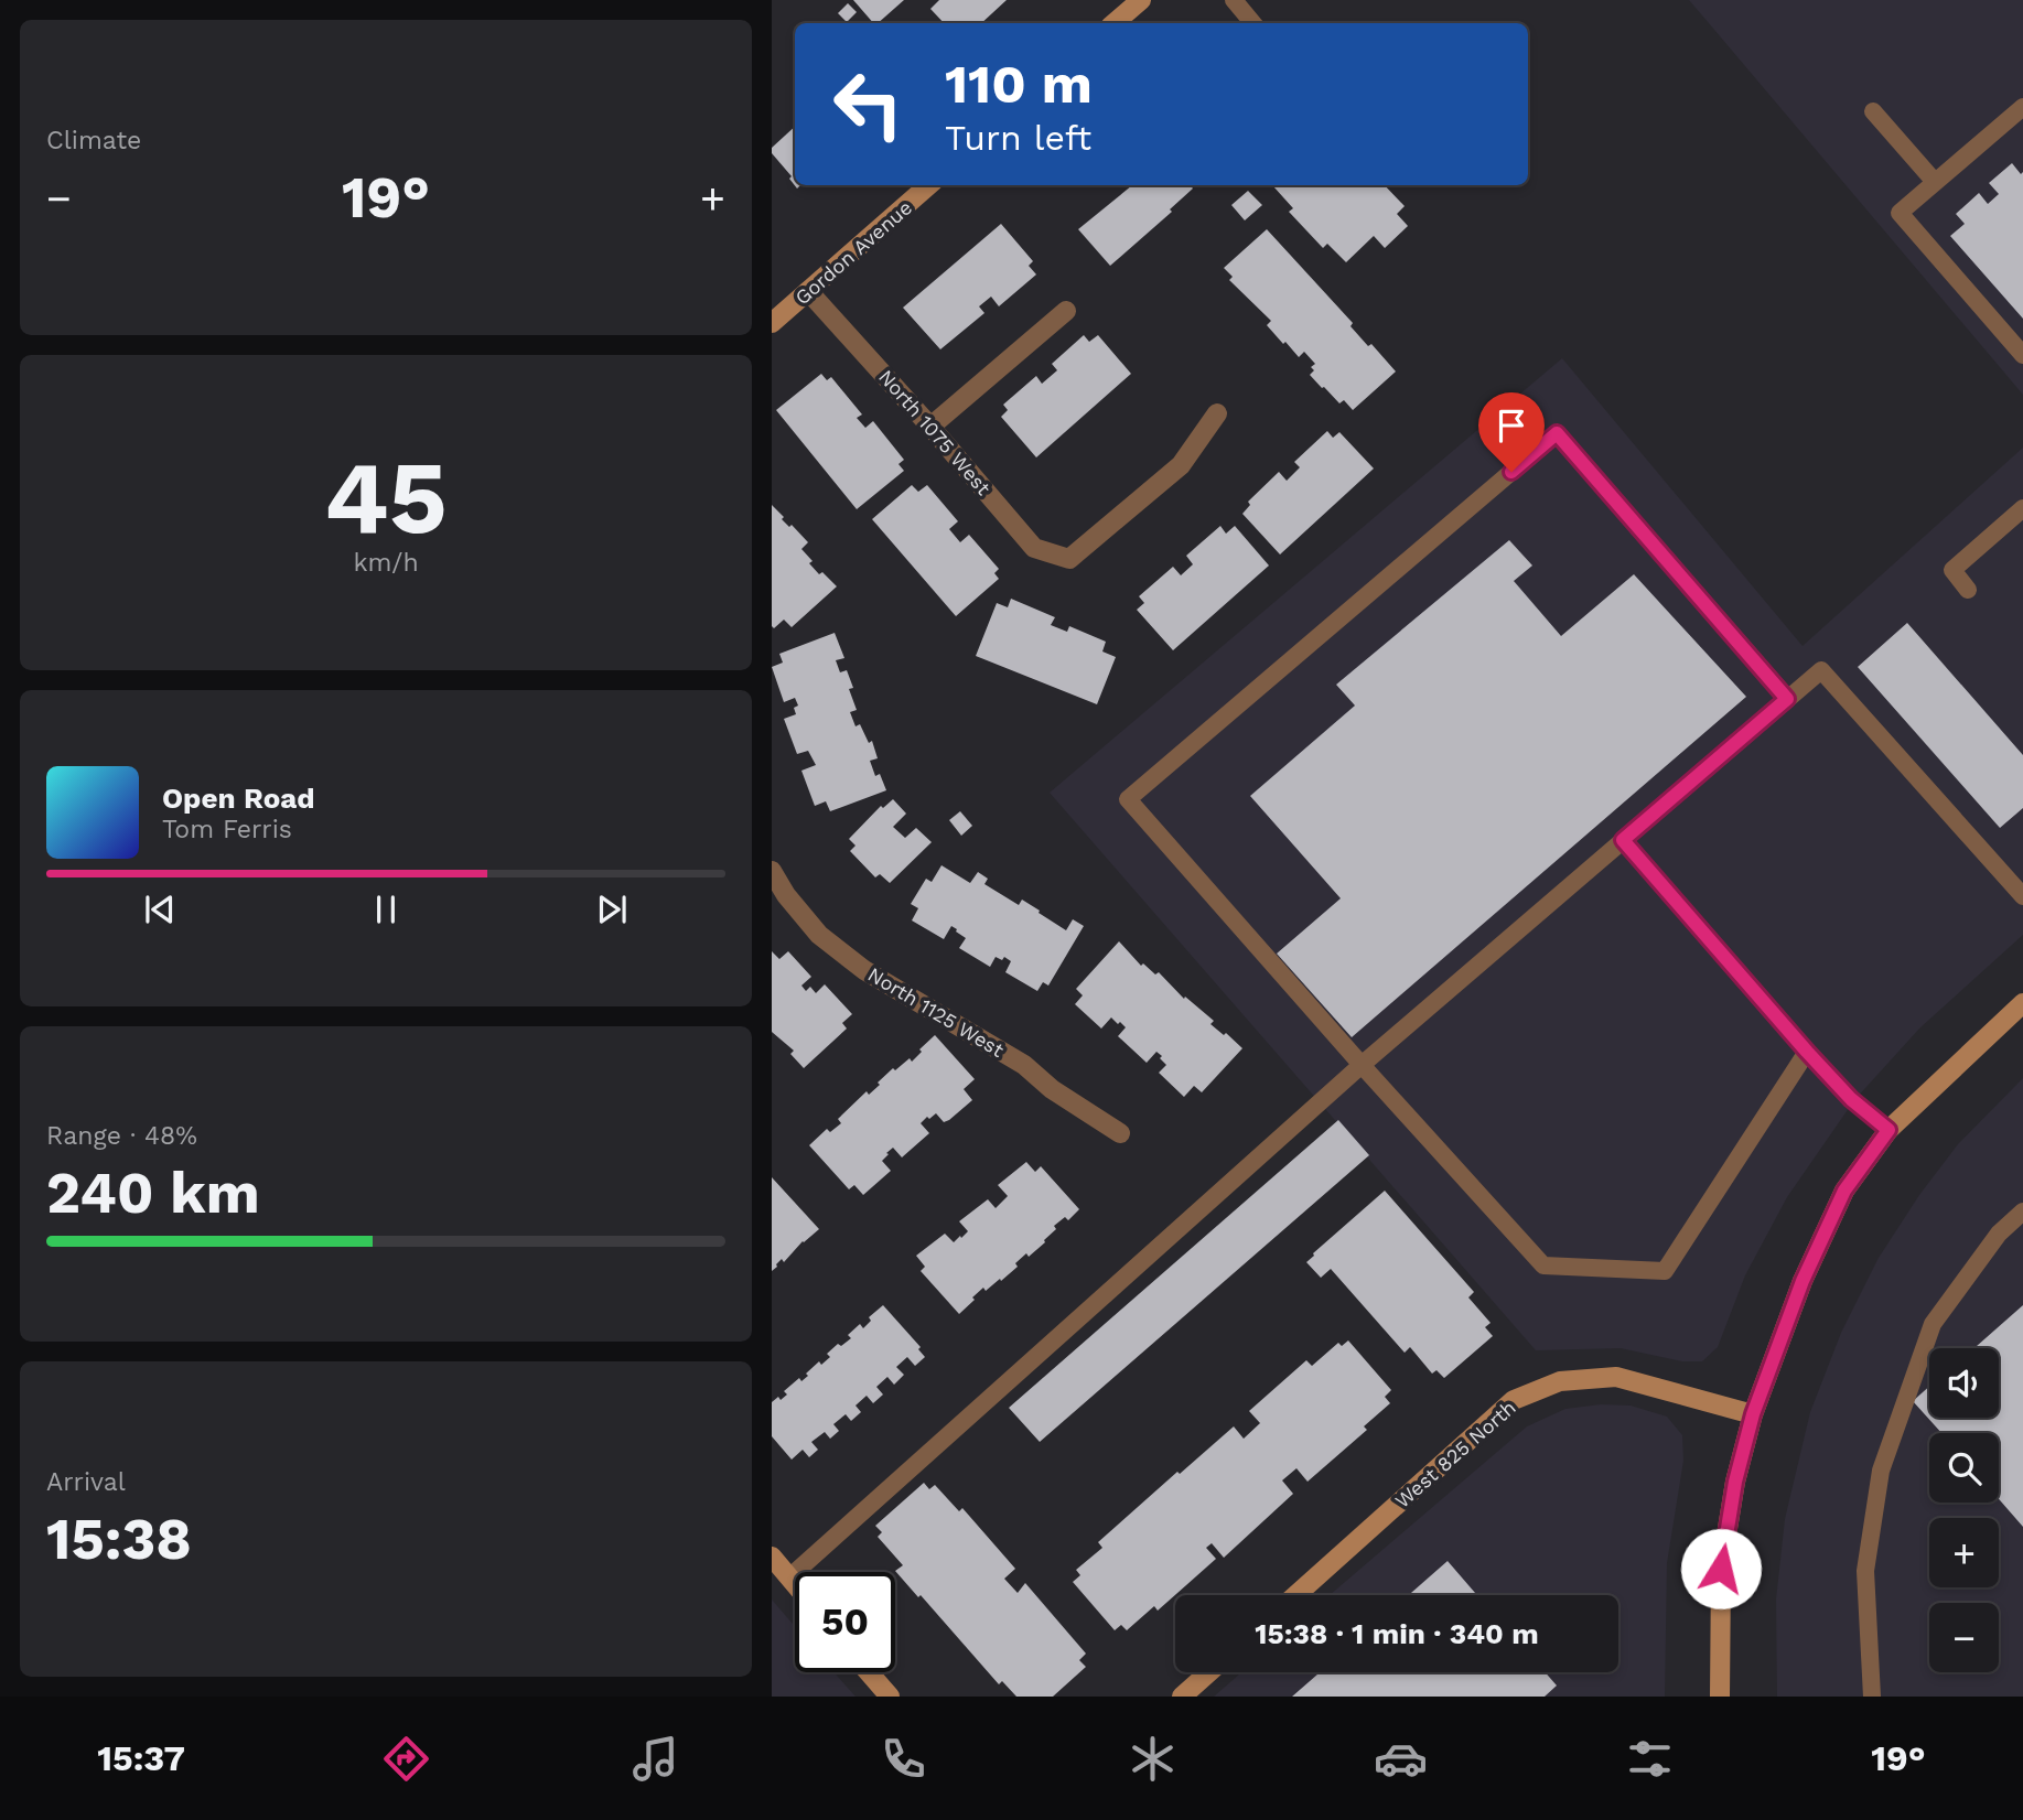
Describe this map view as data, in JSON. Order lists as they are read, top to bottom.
{
  "streets": {
    "main road": ["Gordon Avenue", "West 825 North"],
    "street": ["North 1075 West", "North 1125 West"]
  },
  "crossings": [
    ["Gordon Avenue", "North 1075 West"]
  ],
  "page": {
    "tile": [
      "Climate",
      ["45", "km/h"],
      ["Range · 48%", "240 km"],
      ["Arrival", "15:38"]
    ],
    "turn": ["110 m", "Turn left"],
    "heat": ["−", "19°", "+"],
    "song": ["Open Road", "Tom Ferris"],
    "map_buttons": ["+", "−"],
    "limit": "50",
    "trip": "15:38 · 1 min · 340 m",
    "tabs": ["15:37", "19°"]
  }
}
